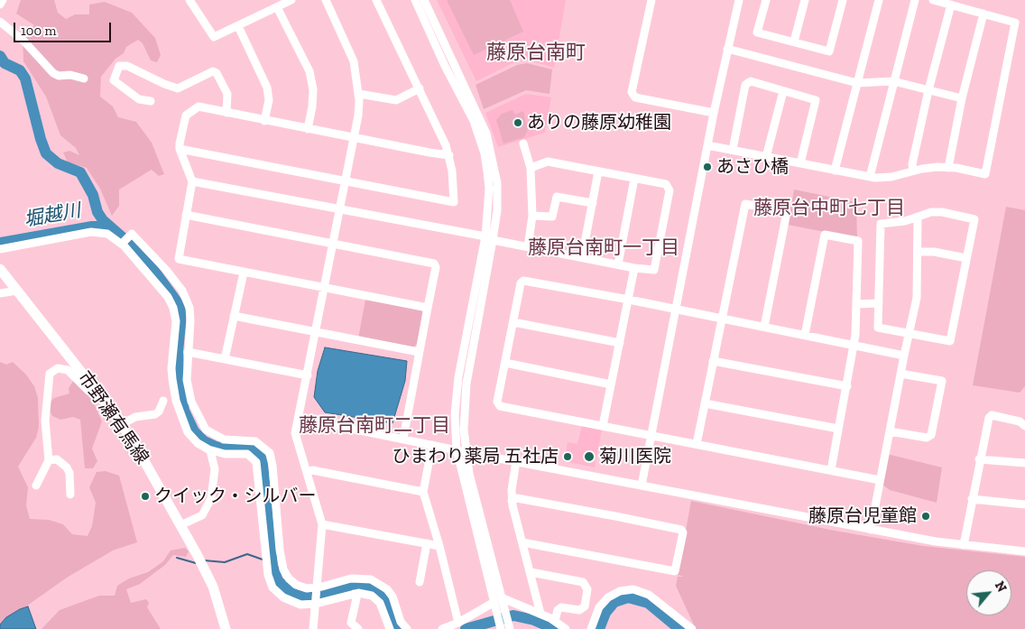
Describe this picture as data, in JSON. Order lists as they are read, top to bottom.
{
  "streets": {
    "main road": ["市野瀬有馬線"]
  },
  "districts": [
    "藤原台南町",
    "藤原台中町七丁目",
    "藤原台南町一丁目",
    "藤原台南町二丁目"
  ],
  "water": ["堀越川"],
  "places": [
    "ありの藤原幼稚園",
    "あさひ橋",
    "ひまわり薬局 五社店",
    "菊川医院",
    "クイック・シルバー",
    "藤原台児童館"
  ],
  "scale_bar": "100 m",
  "north": "top right"
}
